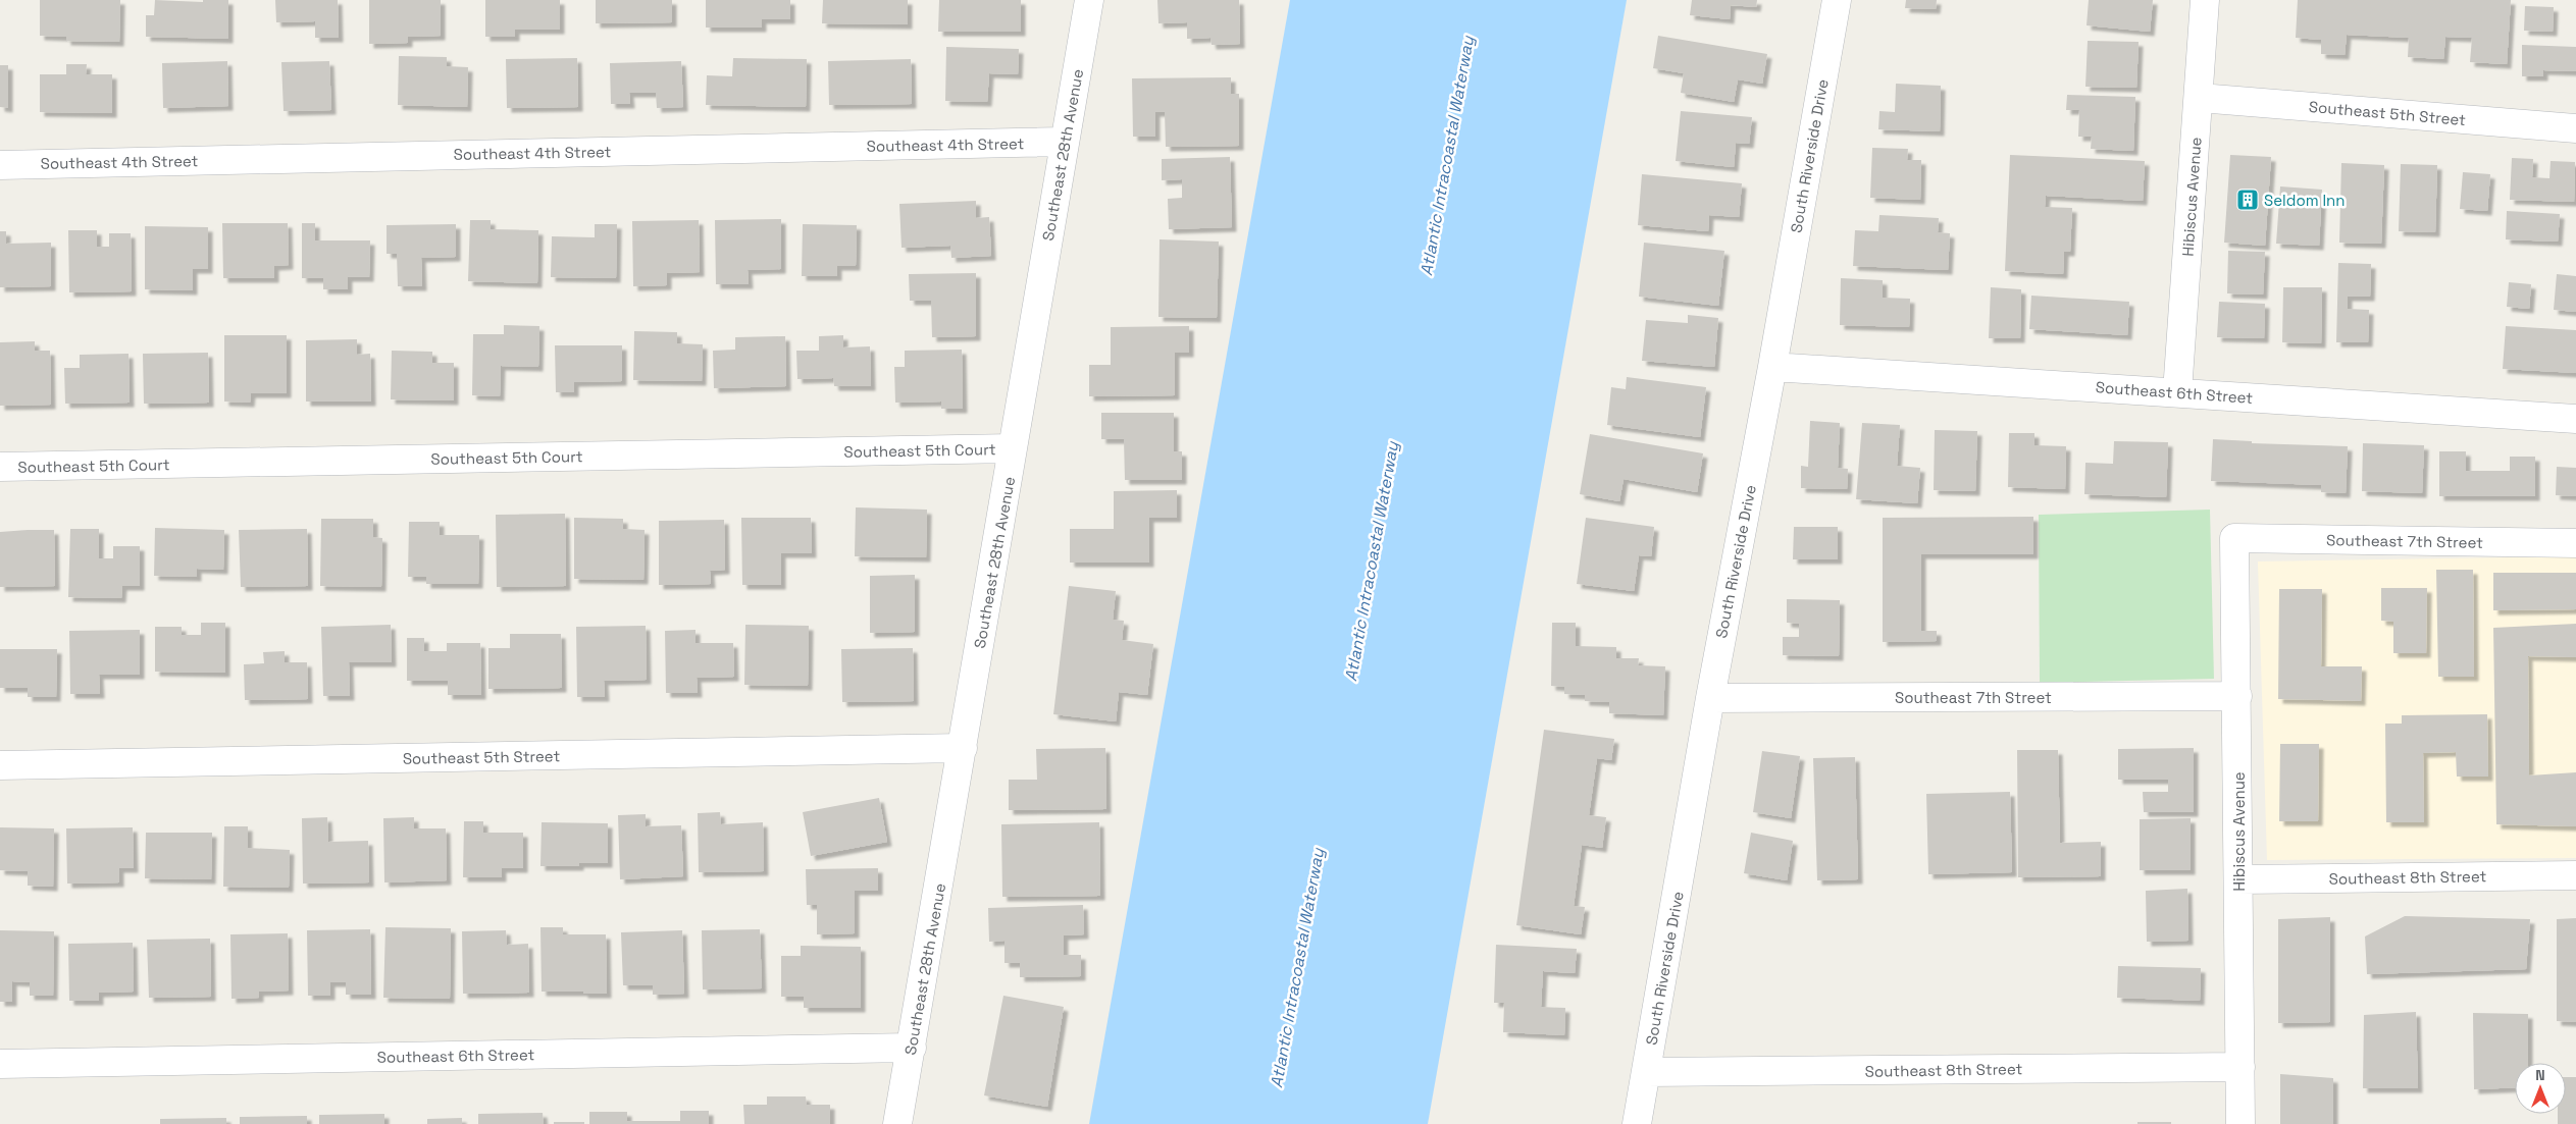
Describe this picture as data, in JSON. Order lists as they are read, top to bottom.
{
  "streets": {
    "street": [
      "Southeast 5th Street",
      "Southeast 4th Street",
      "Southeast 28th Avenue",
      "South Riverside Drive",
      "Hibiscus Avenue",
      "Southeast 6th Street",
      "Southeast 5th Court",
      "Southeast 7th Street",
      "Southeast 8th Street"
    ]
  },
  "crossings": [
    ["Southeast 5th Street", "Southeast 28th Avenue"],
    ["Southeast 5th Street", "Hibiscus Avenue"],
    ["Southeast 4th Street", "Southeast 28th Avenue"],
    ["Southeast 28th Avenue", "Southeast 6th Street"],
    ["Southeast 28th Avenue", "Southeast 5th Court"],
    ["South Riverside Drive", "Southeast 6th Street"],
    ["South Riverside Drive", "Southeast 7th Street"],
    ["South Riverside Drive", "Southeast 8th Street"],
    ["Hibiscus Avenue", "Southeast 6th Street"],
    ["Hibiscus Avenue", "Southeast 7th Street"],
    ["Hibiscus Avenue", "Southeast 8th Street"]
  ],
  "water": ["Atlantic Intracoastal Waterway"],
  "places": {
    "building": ["Seldom Inn"]
  },
  "north": "top"
}
